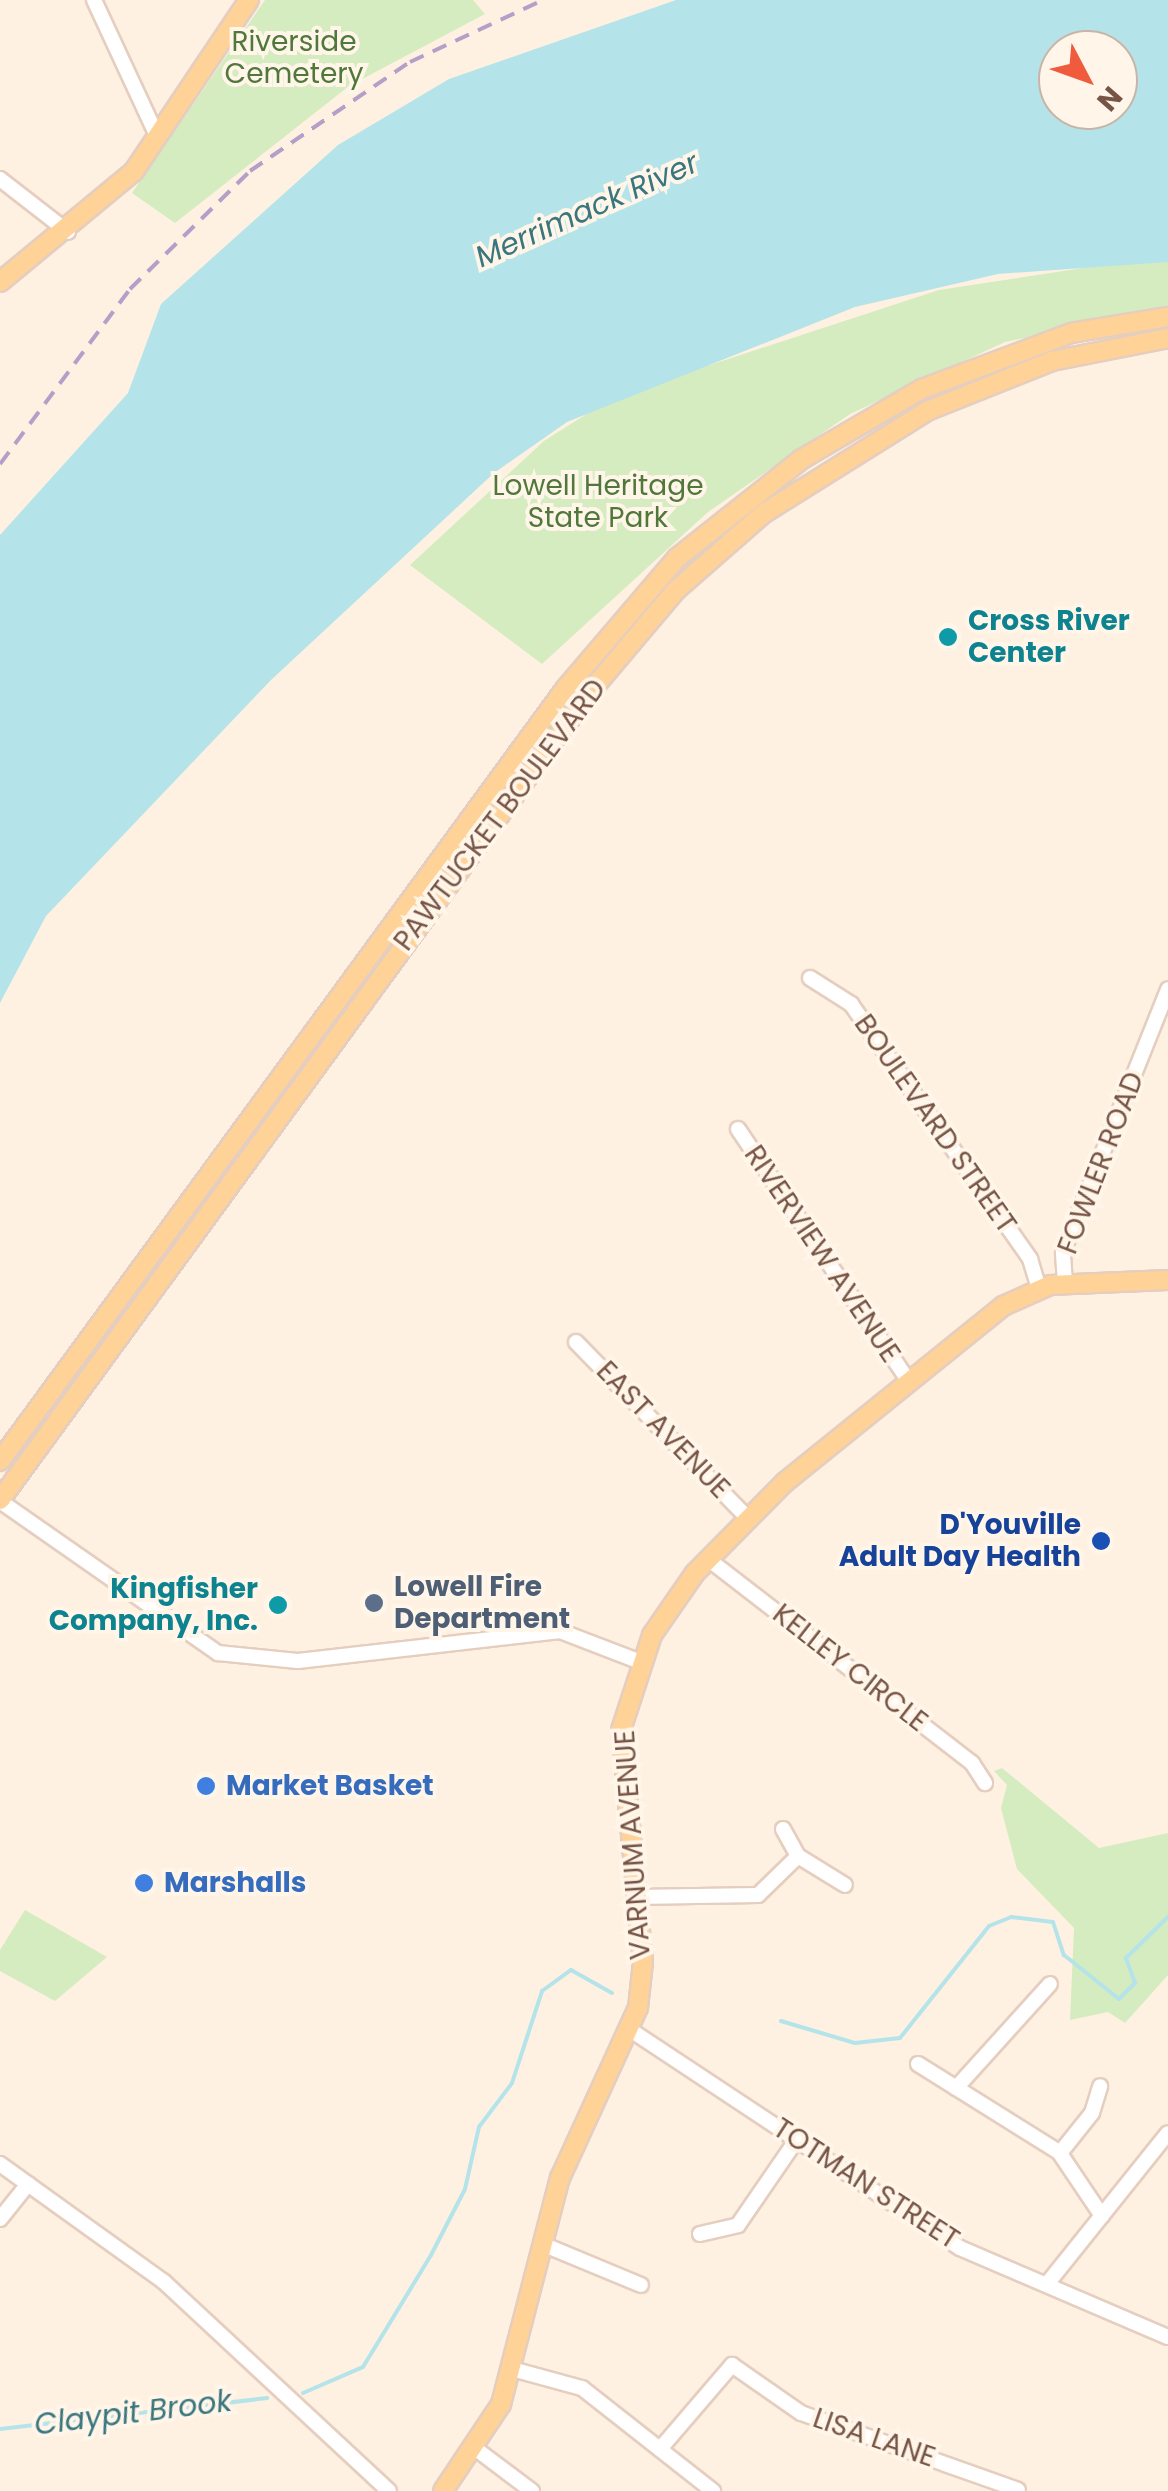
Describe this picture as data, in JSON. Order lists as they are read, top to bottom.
{
  "streets": {
    "main road": ["PAWTUCKET BOULEVARD", "VARNUM AVENUE"],
    "street": [
      "BOULEVARD STREET",
      "FOWLER ROAD",
      "RIVERVIEW AVENUE",
      "EAST AVENUE",
      "KELLEY CIRCLE",
      "TOTMAN STREET",
      "LISA LANE"
    ]
  },
  "crossings": [
    ["BOULEVARD STREET", "VARNUM AVENUE"],
    ["FOWLER ROAD", "VARNUM AVENUE"],
    ["RIVERVIEW AVENUE", "VARNUM AVENUE"],
    ["EAST AVENUE", "VARNUM AVENUE"],
    ["KELLEY CIRCLE", "VARNUM AVENUE"],
    ["VARNUM AVENUE", "TOTMAN STREET"]
  ],
  "water": ["Merrimack River", "Claypit Brook"],
  "parks": ["Riverside Cemetery", "Lowell Heritage State Park"],
  "places": [
    "Cross River Center",
    "D'Youville Adult Day Health",
    "Lowell Fire Department",
    "Kingfisher Company, Inc.",
    "Market Basket",
    "Marshalls"
  ],
  "north": "bottom right"
}
